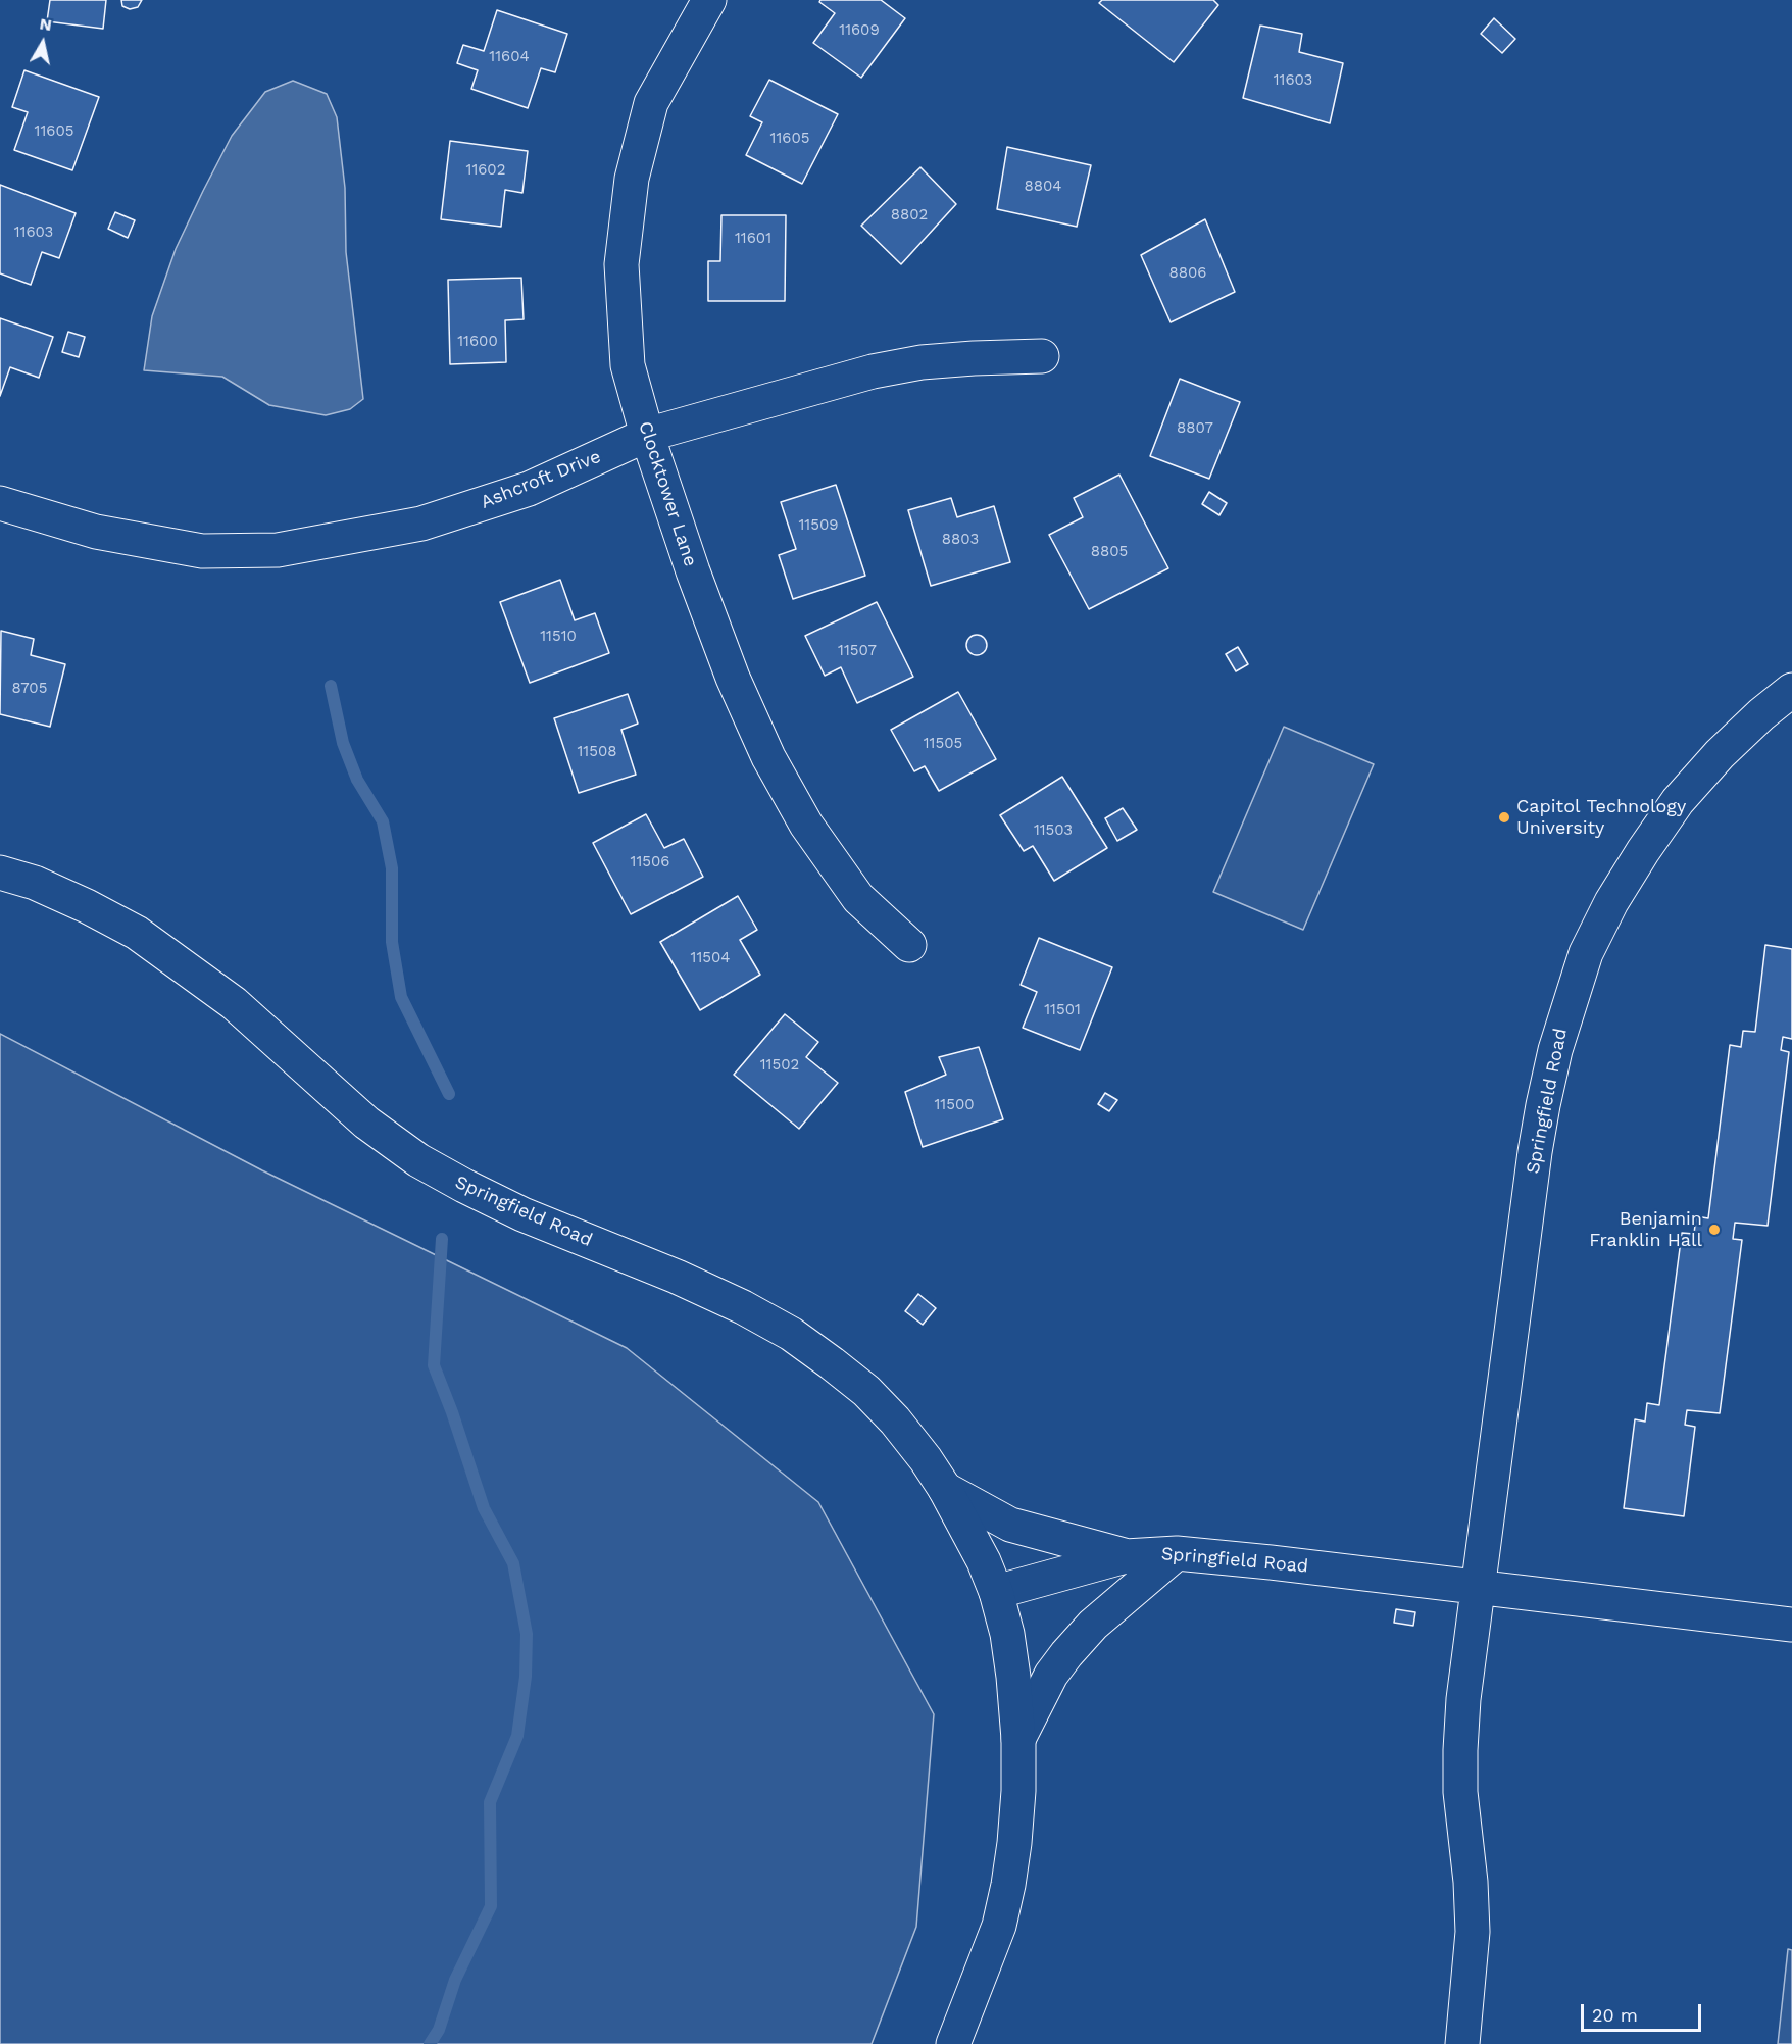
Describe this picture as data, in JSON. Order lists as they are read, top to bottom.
{
  "streets": {
    "street": ["Ashcroft Drive", "Clocktower Lane", "Springfield Road"]
  },
  "crossings": [
    ["Ashcroft Drive", "Clocktower Lane"]
  ],
  "places": ["Capitol Technology University", "Benjamin Franklin Hall"],
  "house_numbers": [
    "11609",
    "11604",
    "11603",
    "11605",
    "11605",
    "11602",
    "8804",
    "8802",
    "11603",
    "11601",
    "8806",
    "11600",
    "8807",
    "11509",
    "8803",
    "8805",
    "11510",
    "11507",
    "8705",
    "11505",
    "11508",
    "11503",
    "11506",
    "11504",
    "11501",
    "11502",
    "11500"
  ],
  "scale_bar": "20 m",
  "north": "top"
}
